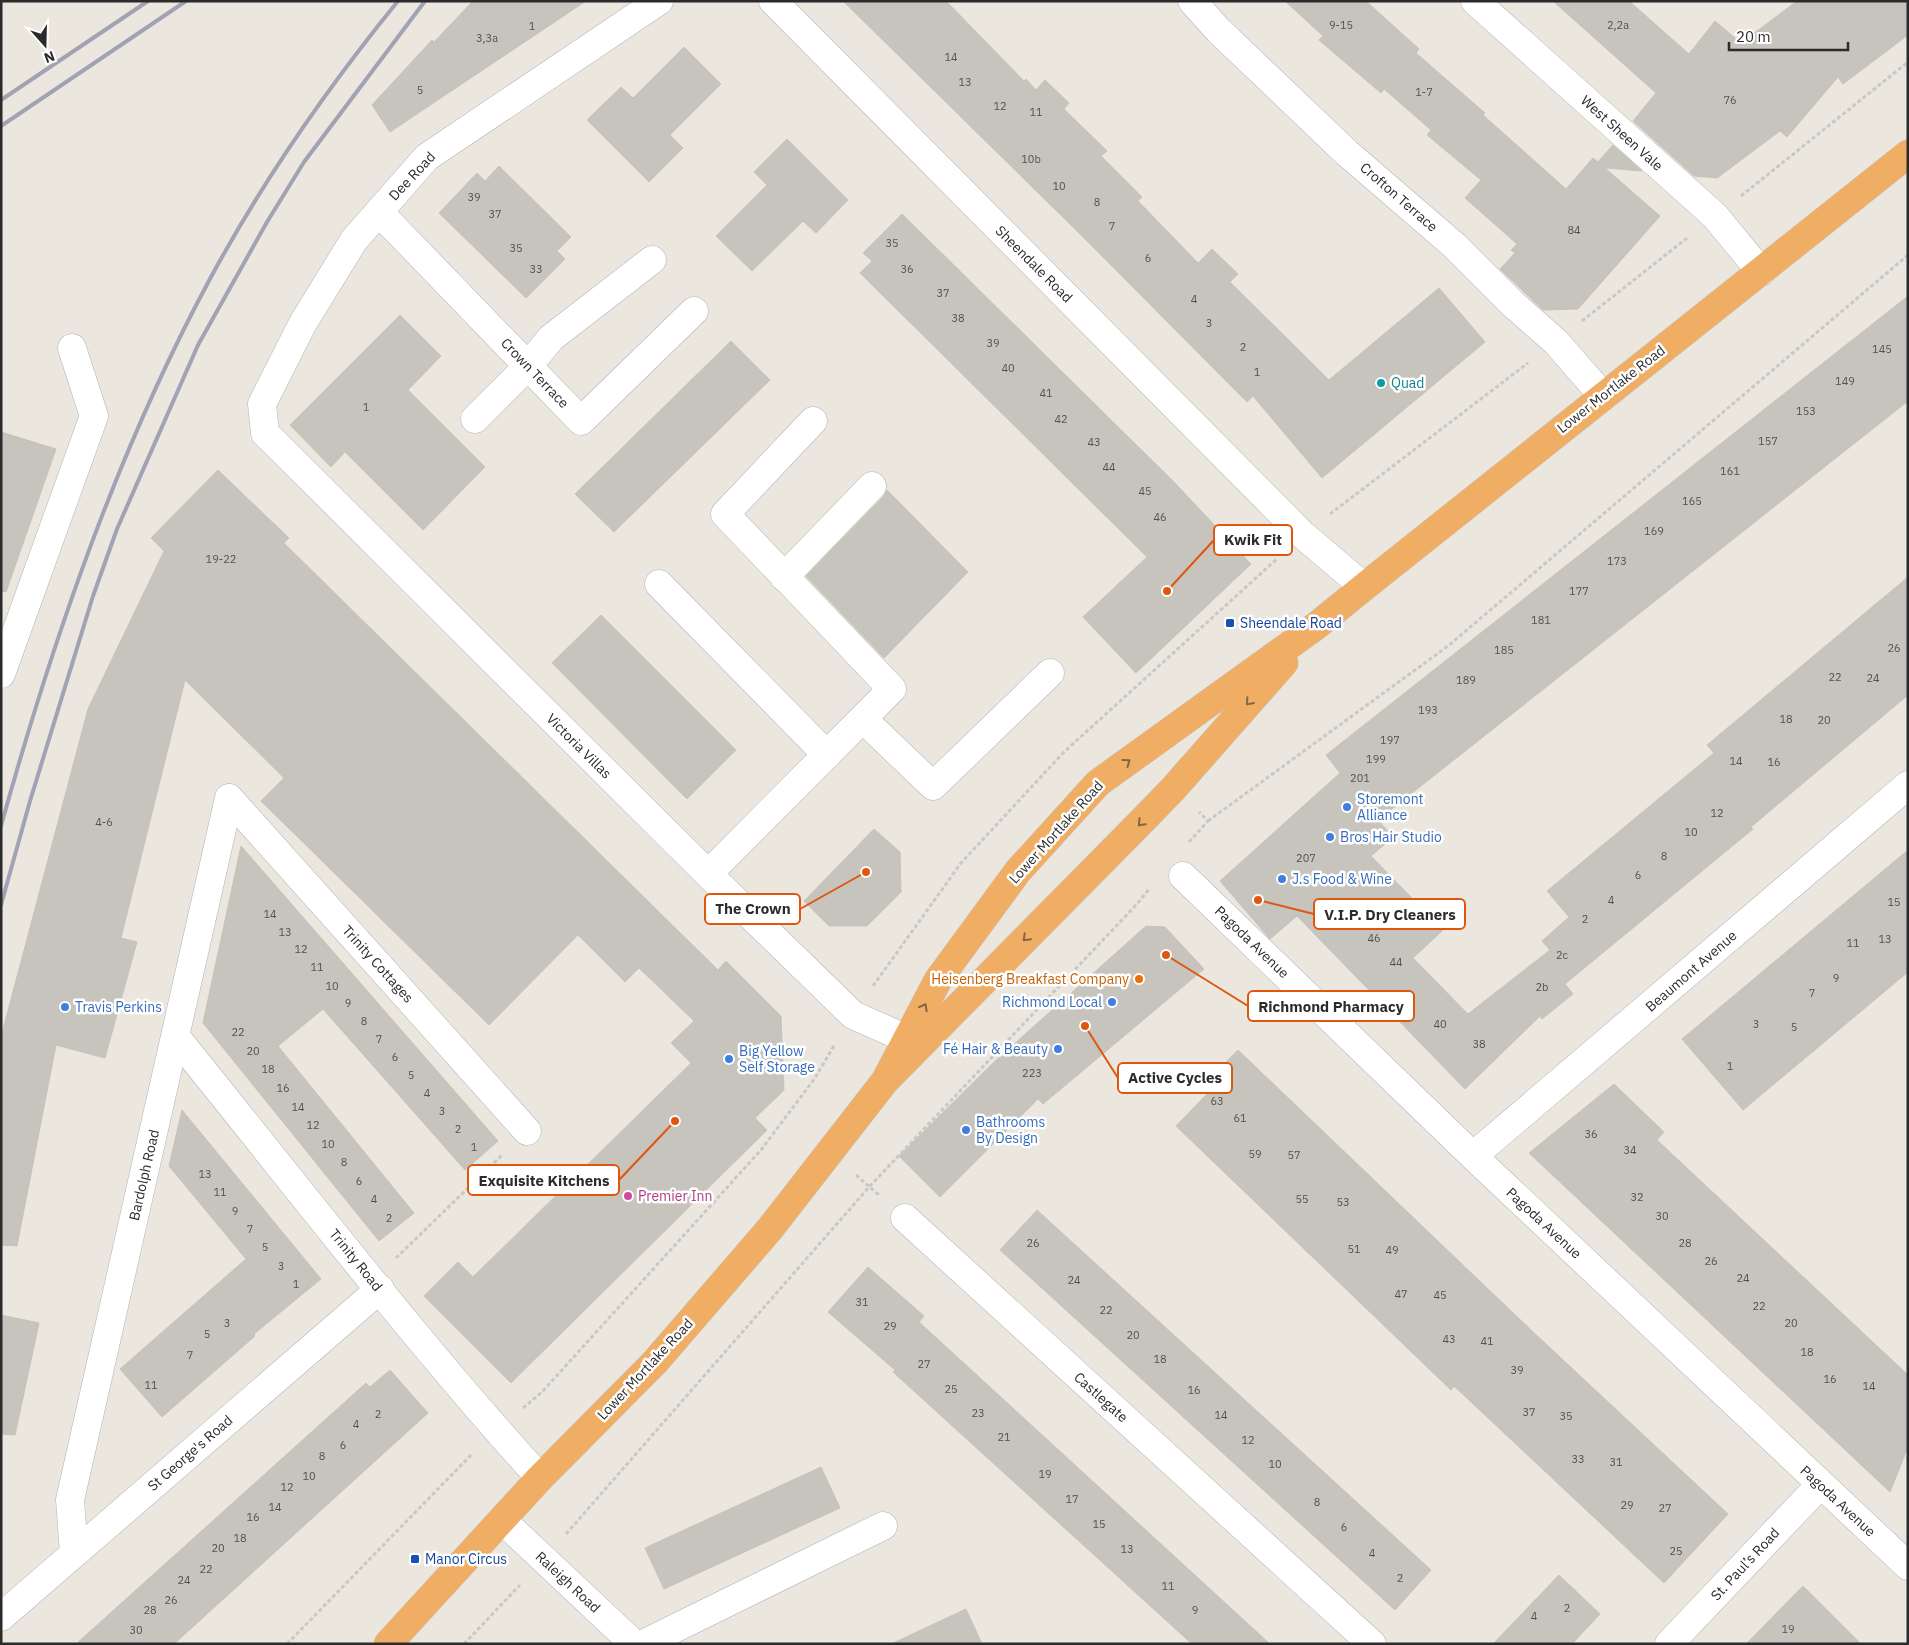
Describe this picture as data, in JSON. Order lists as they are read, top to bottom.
{
  "streets": {
    "highway": ["Lower Mortlake Road"],
    "street": [
      "West Sheen Vale",
      "Dee Road",
      "Crofton Terrace",
      "Sheendale Road",
      "Crown Terrace",
      "Victoria Villas",
      "Pagoda Avenue",
      "Trinity Cottages",
      "Beaumont Avenue",
      "Bardolph Road",
      "Trinity Road",
      "Castlegate",
      "St George's Road",
      "St. Paul’s Road",
      "Raleigh Road"
    ]
  },
  "crossings": [
    ["West Sheen Vale", "Lower Mortlake Road"],
    ["Dee Road", "Crown Terrace"],
    ["Dee Road", "Victoria Villas"],
    ["Crofton Terrace", "Lower Mortlake Road"],
    ["Sheendale Road", "Lower Mortlake Road"],
    ["Lower Mortlake Road", "Victoria Villas"],
    ["Lower Mortlake Road", "Trinity Road"],
    ["Lower Mortlake Road", "Raleigh Road"],
    ["Pagoda Avenue", "Beaumont Avenue"],
    ["Pagoda Avenue", "St. Paul’s Road"],
    ["Trinity Cottages", "Bardolph Road"],
    ["Bardolph Road", "Trinity Road"],
    ["Bardolph Road", "St George's Road"],
    ["Trinity Road", "St George's Road"]
  ],
  "places": {
    "other": [
      "Quad",
      "Kwik Fit",
      "Storemont Alliance",
      "Bros Hair Studio",
      "The Crown",
      "J.s Food & Wine",
      "V.I.P. Dry Cleaners",
      "Richmond Pharmacy",
      "Heisenberg Breakfast Company",
      "Richmond Local",
      "Travis Perkins",
      "Active Cycles",
      "Fé Hair & Beauty",
      "Big Yellow Self Storage",
      "Exquisite Kitchens",
      "Bathrooms By Design",
      "Premier Inn"
    ],
    "transit": ["Sheendale Road", "Manor Circus"]
  },
  "house_numbers": [
    "9-15",
    "2,2a",
    "1",
    "3,3a",
    "14",
    "13",
    "5",
    "1-7",
    "76",
    "12",
    "11",
    "10b",
    "10",
    "39",
    "8",
    "37",
    "7",
    "84",
    "35",
    "35",
    "6",
    "33",
    "36",
    "37",
    "4",
    "38",
    "3",
    "39",
    "2",
    "145",
    "40",
    "1",
    "149",
    "41",
    "1",
    "153",
    "42",
    "157",
    "43",
    "44",
    "161",
    "45",
    "165",
    "46",
    "169",
    "19-22",
    "173",
    "177",
    "181",
    "26",
    "185",
    "22",
    "24",
    "189",
    "193",
    "18",
    "20",
    "197",
    "199",
    "14",
    "16",
    "201",
    "12",
    "4-6",
    "10",
    "8",
    "207",
    "6",
    "4",
    "15",
    "14",
    "2",
    "13",
    "46",
    "13",
    "11",
    "12",
    "2c",
    "44",
    "11",
    "9",
    "10",
    "2b",
    "7",
    "9",
    "8",
    "40",
    "3",
    "5",
    "22",
    "7",
    "38",
    "20",
    "6",
    "1",
    "18",
    "223",
    "5",
    "16",
    "4",
    "63",
    "14",
    "3",
    "61",
    "12",
    "2",
    "36",
    "10",
    "1",
    "34",
    "59",
    "57",
    "8",
    "13",
    "6",
    "11",
    "32",
    "4",
    "55",
    "53",
    "9",
    "30",
    "2",
    "7",
    "26",
    "28",
    "5",
    "51",
    "49",
    "26",
    "3",
    "24",
    "24",
    "1",
    "47",
    "45",
    "31",
    "22",
    "22",
    "3",
    "20",
    "29",
    "5",
    "20",
    "43",
    "41",
    "18",
    "7",
    "18",
    "27",
    "39",
    "16",
    "11",
    "14",
    "25",
    "16",
    "37",
    "23",
    "2",
    "14",
    "35",
    "4",
    "21",
    "12",
    "6",
    "8",
    "33",
    "31",
    "10",
    "19",
    "10",
    "12",
    "17",
    "8",
    "29",
    "14",
    "27",
    "16",
    "15",
    "6",
    "18",
    "20",
    "13",
    "25",
    "4",
    "22",
    "2",
    "24",
    "11",
    "26",
    "2",
    "28",
    "9",
    "4",
    "19",
    "30"
  ],
  "scale_bar": "20 m",
  "north": "bottom"
}
